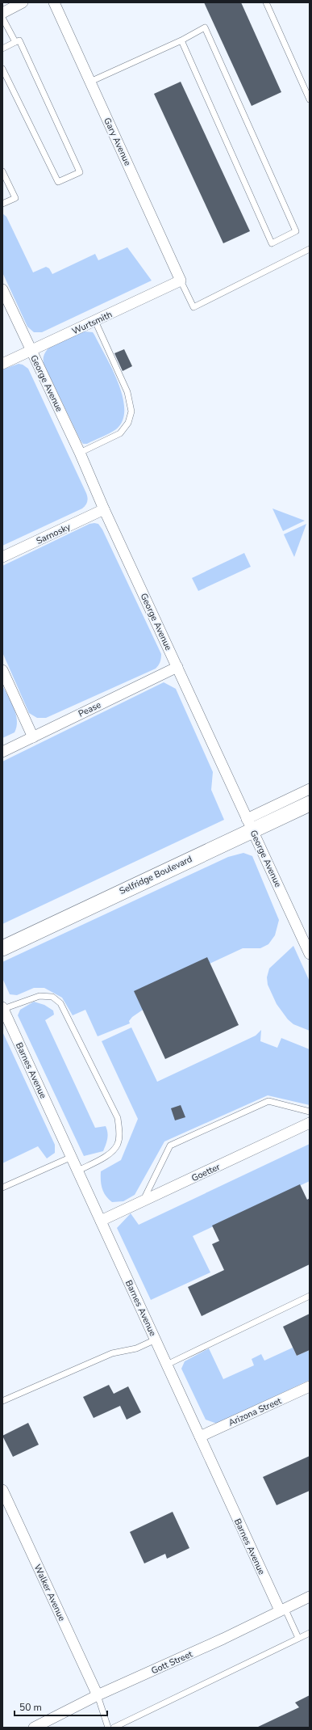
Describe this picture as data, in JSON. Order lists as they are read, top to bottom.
{
  "streets": {
    "street": [
      "Gary Avenue",
      "Wurtsmith",
      "George Avenue",
      "Sarnosky",
      "Pease",
      "Selfridge Boulevard",
      "Barnes Avenue",
      "Goetter",
      "Arizona Street",
      "Walker Avenue",
      "Gott Street"
    ]
  },
  "crossings": [
    ["Gary Avenue", "Wurtsmith"],
    ["Wurtsmith", "George Avenue"],
    ["George Avenue", "Sarnosky"],
    ["George Avenue", "Pease"],
    ["George Avenue", "Selfridge Boulevard"],
    ["Barnes Avenue", "Goetter"],
    ["Barnes Avenue", "Arizona Street"],
    ["Barnes Avenue", "Gott Street"],
    ["Walker Avenue", "Gott Street"]
  ],
  "scale_bar": "50 m"
}
